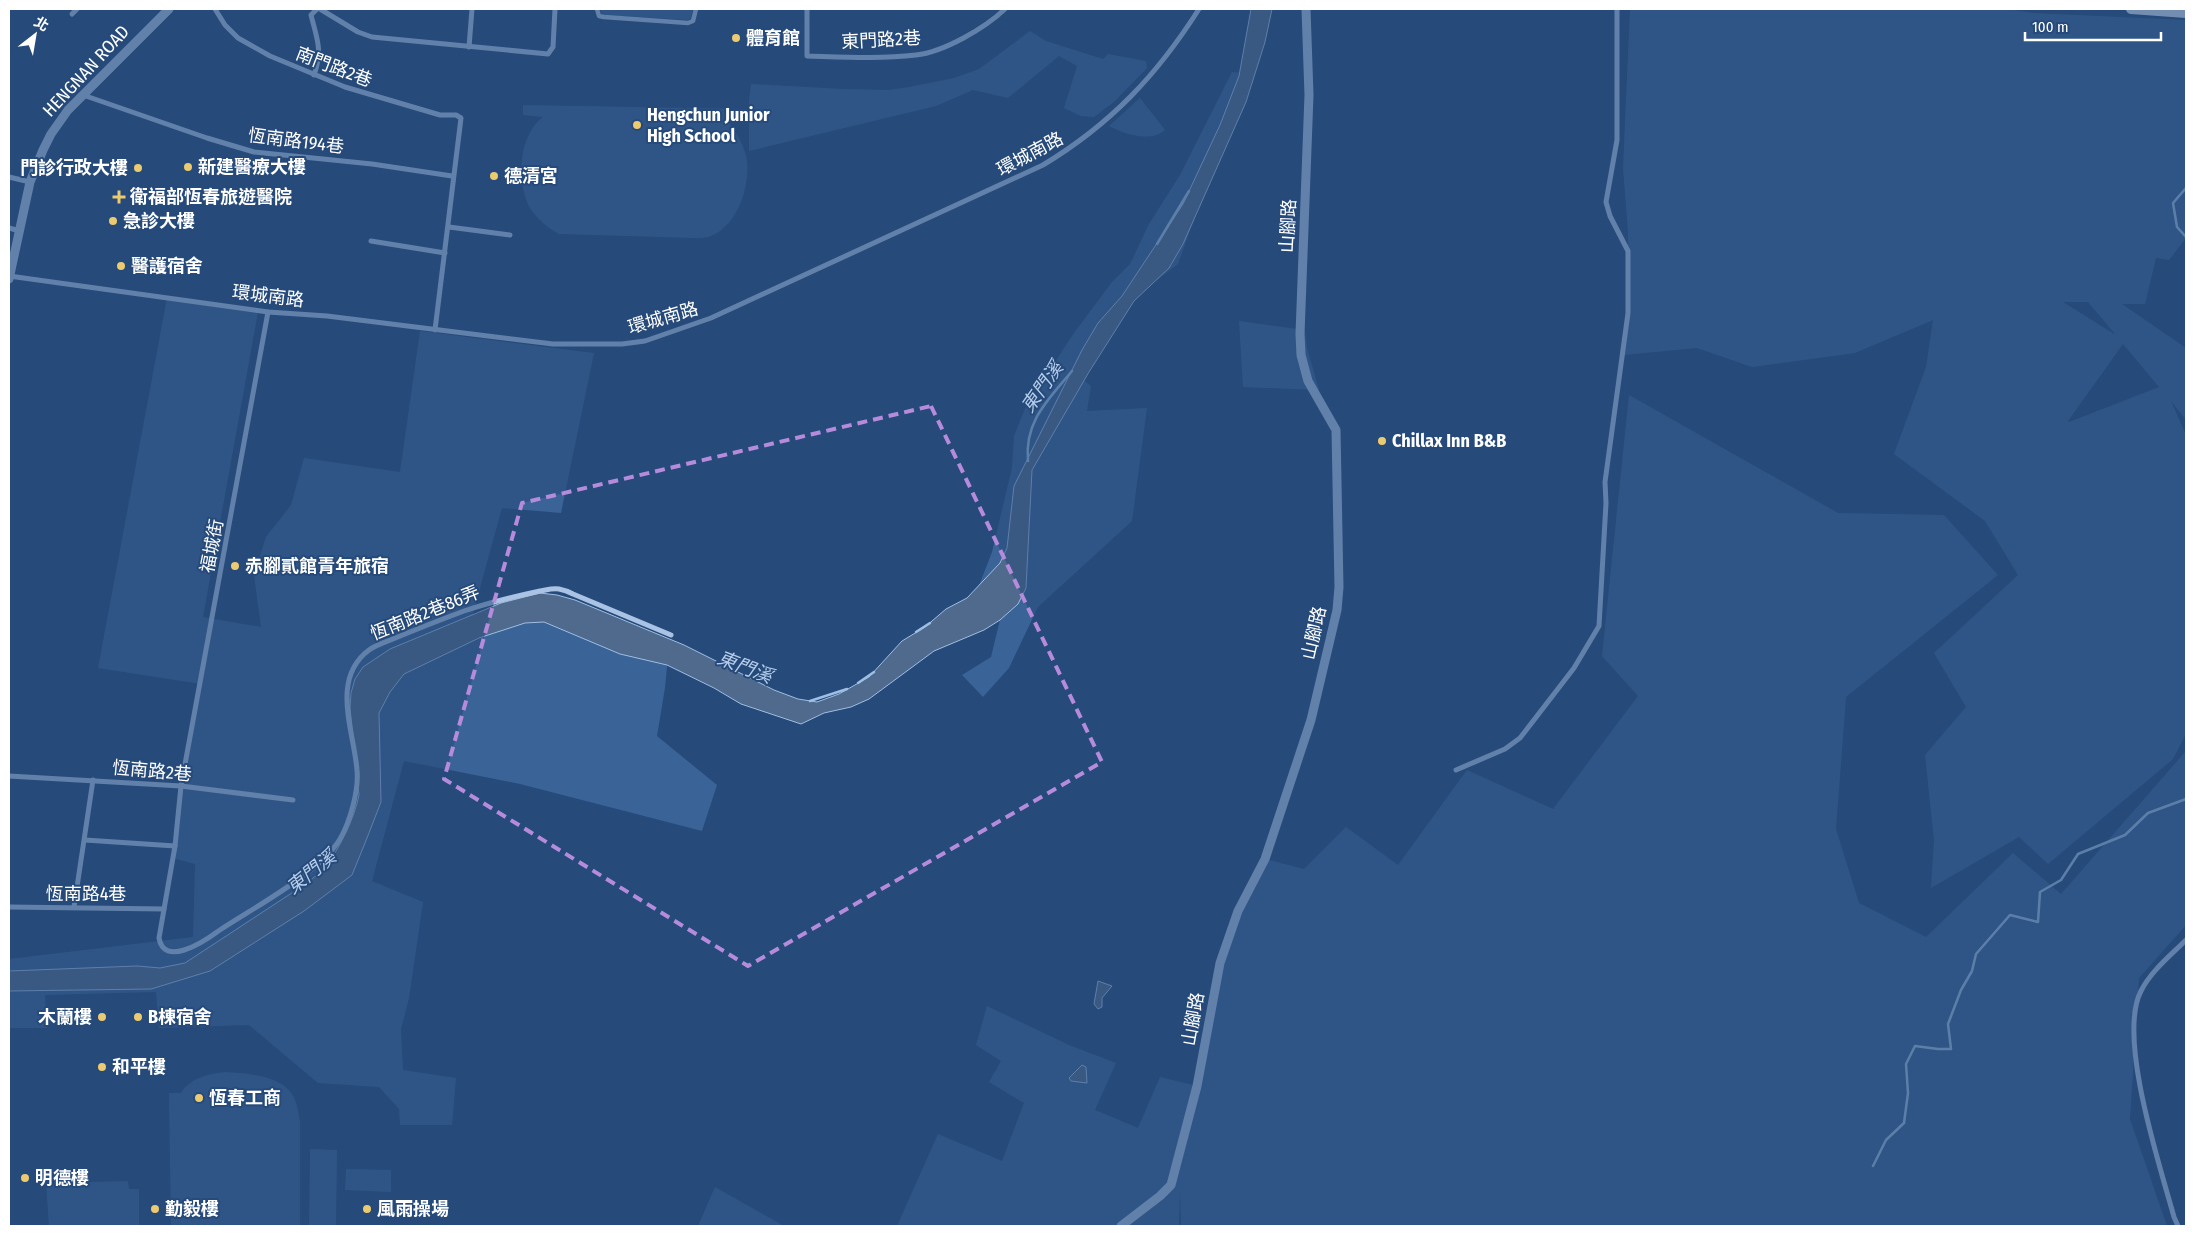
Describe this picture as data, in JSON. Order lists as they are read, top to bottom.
{
  "streets": {
    "street": [
      "東門路2巷",
      "南門路2巷",
      "HENGNAN ROAD",
      "恆南路194巷",
      "環城南路",
      "山腳路",
      "福城街",
      "恆南路2巷86弄",
      "恆南路2巷",
      "恆南路4巷"
    ]
  },
  "crossings": [
    ["南門路2巷", "恆南路194巷"],
    ["HENGNAN ROAD", "恆南路194巷"],
    ["HENGNAN ROAD", "環城南路"],
    ["環城南路", "福城街"],
    ["福城街", "恆南路2巷86弄"],
    ["福城街", "恆南路2巷"],
    ["恆南路2巷86弄", "恆南路2巷"],
    ["恆南路2巷86弄", "恆南路4巷"]
  ],
  "water": ["東門溪"],
  "places": {
    "other": [
      "體育館",
      "Hengchun Junior High School",
      "新建醫療大樓",
      "門診行政大樓",
      "德清宮",
      "急診大樓",
      "醫護宿舍",
      "Chillax Inn B&B",
      "赤腳貳館青年旅宿",
      "木蘭樓",
      "B棟宿舍",
      "和平樓",
      "恆春工商",
      "明德樓",
      "勤毅樓",
      "風雨操場"
    ],
    "health": ["衛福部恆春旅遊醫院"]
  },
  "scale_bar": "100 m",
  "north": "top right"
}
